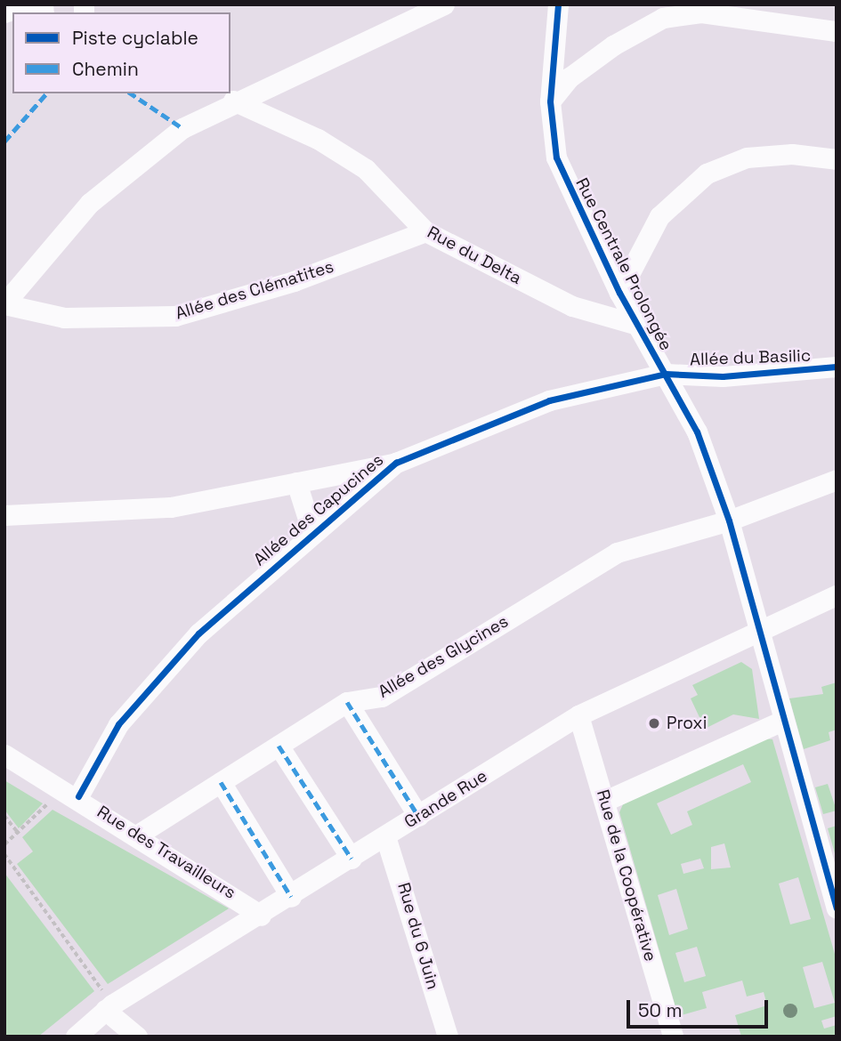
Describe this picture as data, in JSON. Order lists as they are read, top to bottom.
{
  "streets": {
    "street": [
      "Rue du Delta",
      "Rue Centrale Prolongée",
      "Allée des Clématites",
      "Allée du Basilic",
      "Allée des Capucines",
      "Allée des Glycines",
      "Grande Rue",
      "Rue des Travailleurs",
      "Rue de la Coopérative",
      "Rue du 6 Juin"
    ]
  },
  "crossings": [
    ["Rue du Delta", "Rue Centrale Prolongée"],
    ["Rue du Delta", "Allée des Clématites"],
    ["Rue Centrale Prolongée", "Allée du Basilic"],
    ["Rue Centrale Prolongée", "Allée des Capucines"],
    ["Rue Centrale Prolongée", "Allée des Glycines"],
    ["Rue Centrale Prolongée", "Grande Rue"],
    ["Allée du Basilic", "Allée des Capucines"],
    ["Allée des Capucines", "Rue des Travailleurs"],
    ["Allée des Glycines", "Rue des Travailleurs"],
    ["Grande Rue", "Rue des Travailleurs"],
    ["Grande Rue", "Rue de la Coopérative"],
    ["Grande Rue", "Rue du 6 Juin"]
  ],
  "places": ["Proxi"],
  "legend": ["Piste cyclable", "Chemin"],
  "scale_bar": "50 m"
}
